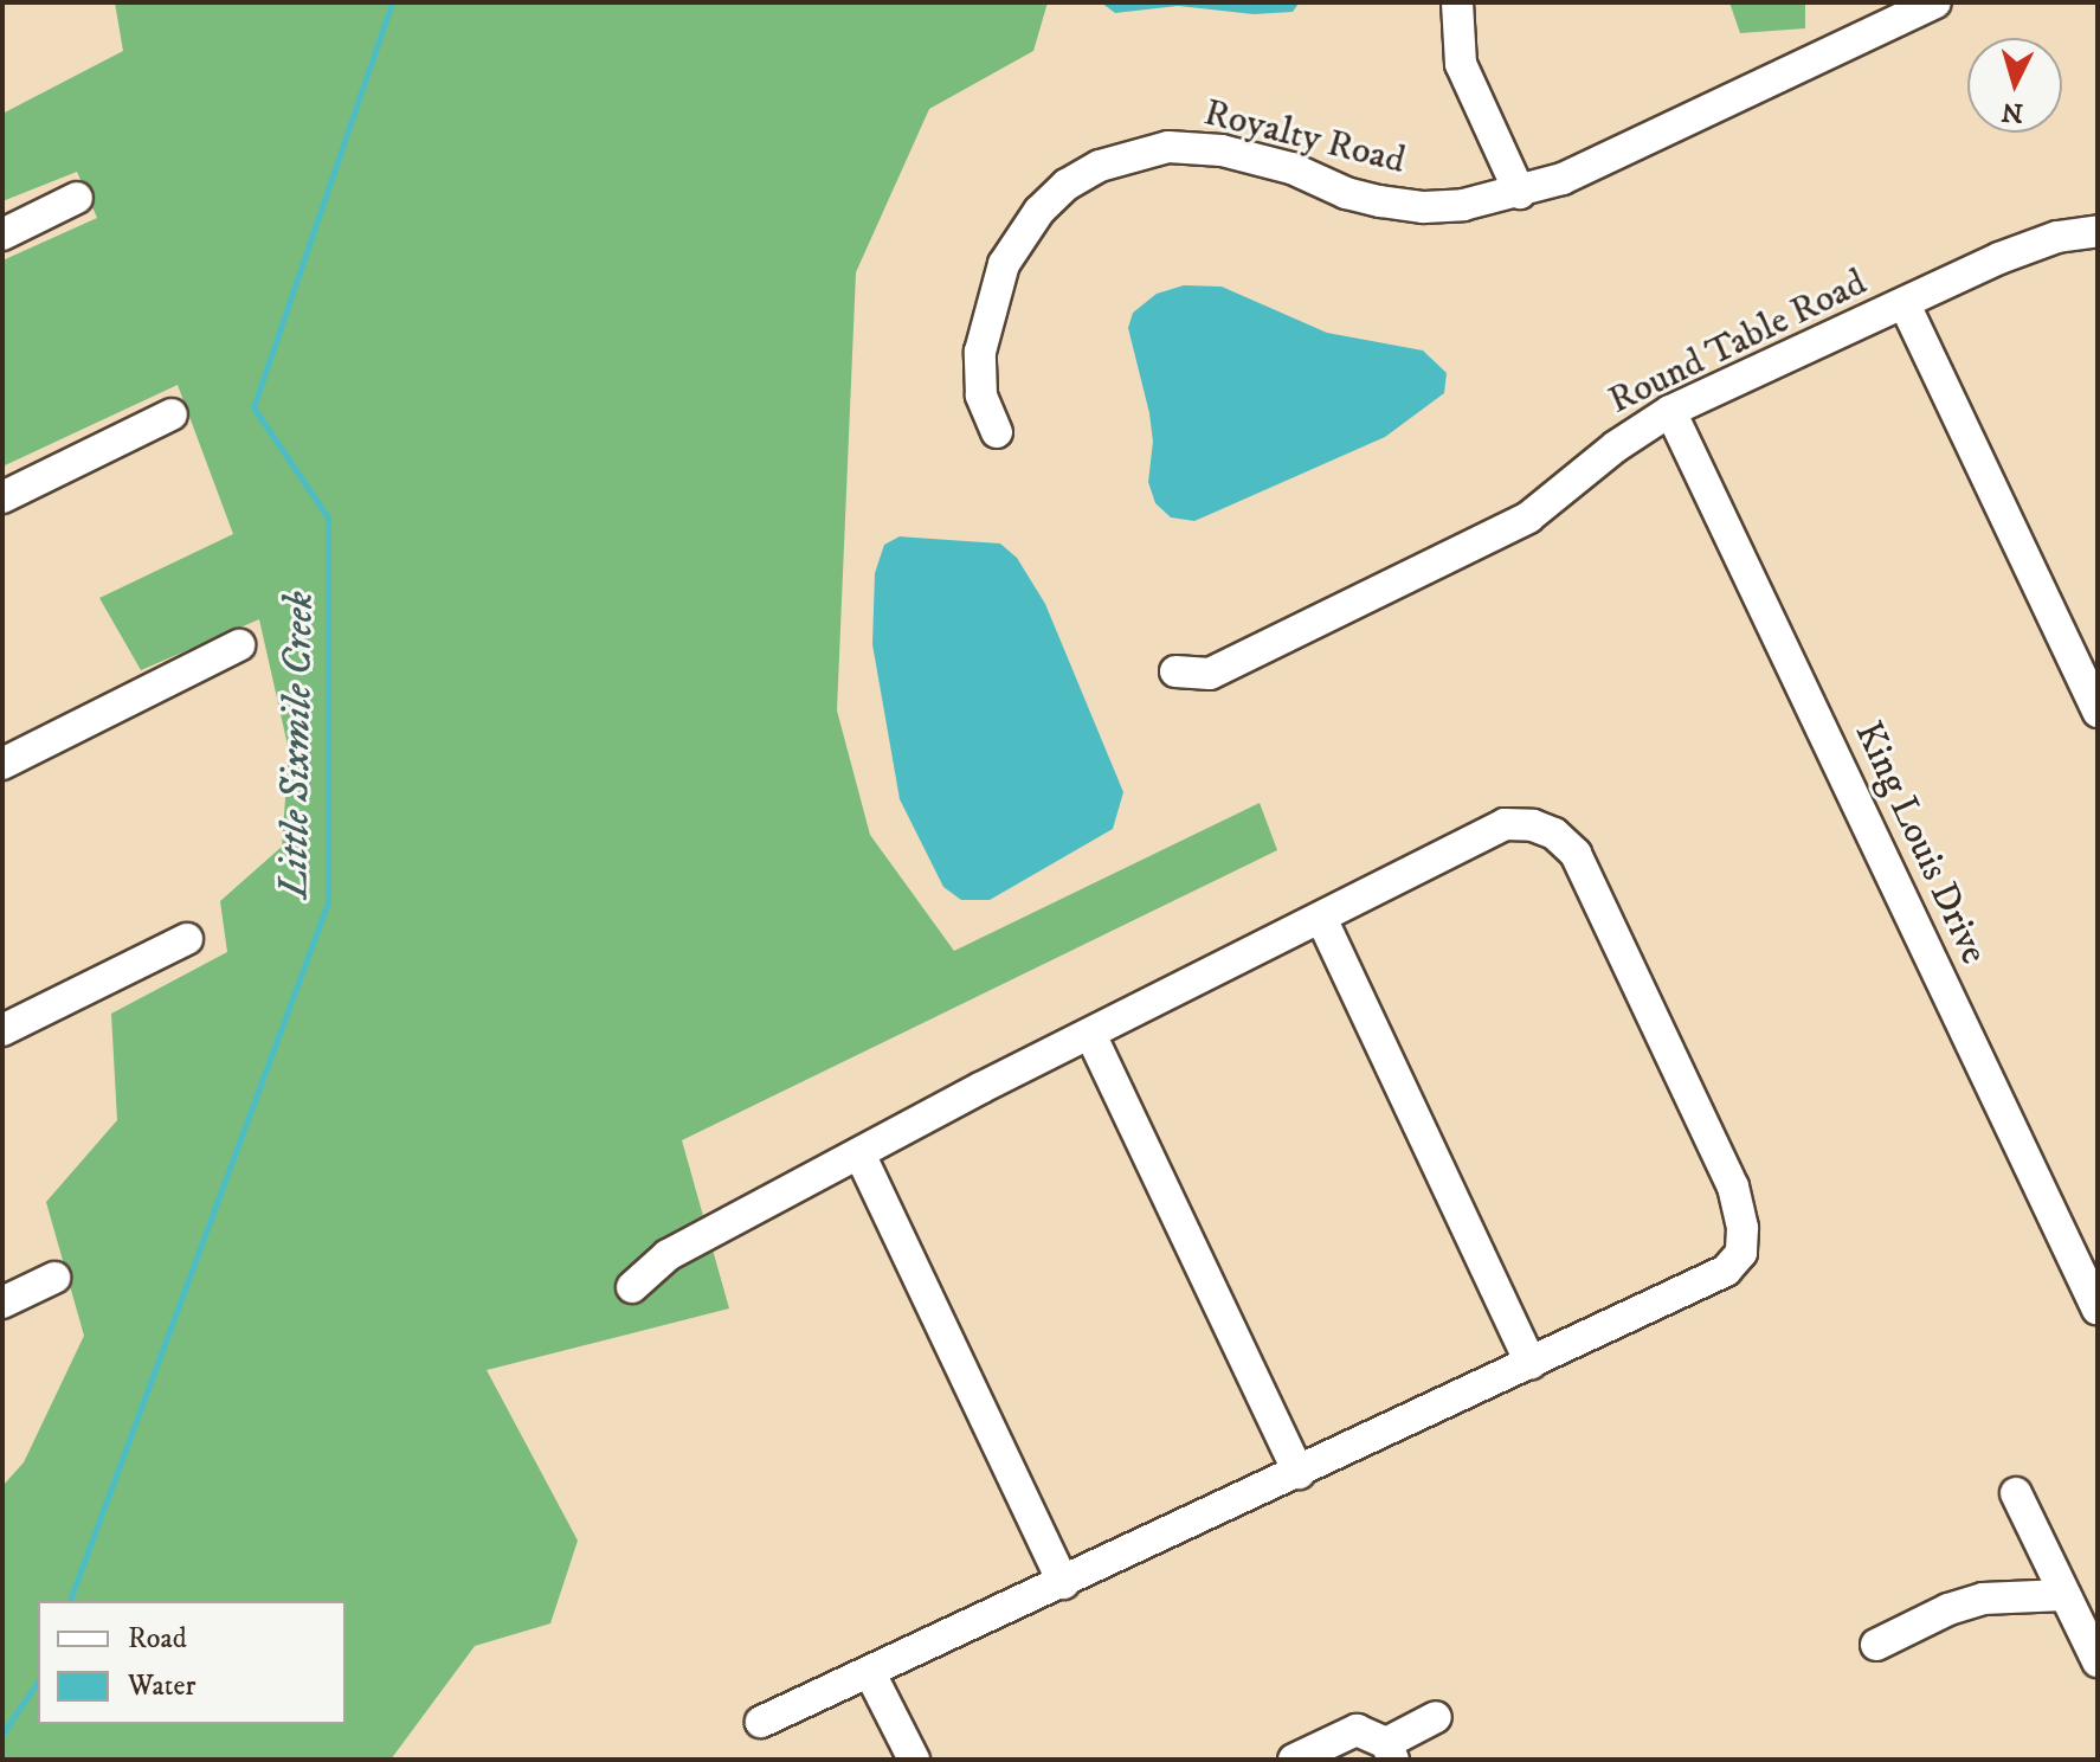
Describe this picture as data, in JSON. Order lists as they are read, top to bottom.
{
  "streets": {
    "street": ["Royalty Road", "Round Table Road", "King Louis Drive"]
  },
  "crossings": [
    ["Round Table Road", "King Louis Drive"]
  ],
  "water": ["Little Sixmile Creek"],
  "legend": ["Road", "Water"],
  "north": "bottom"
}
